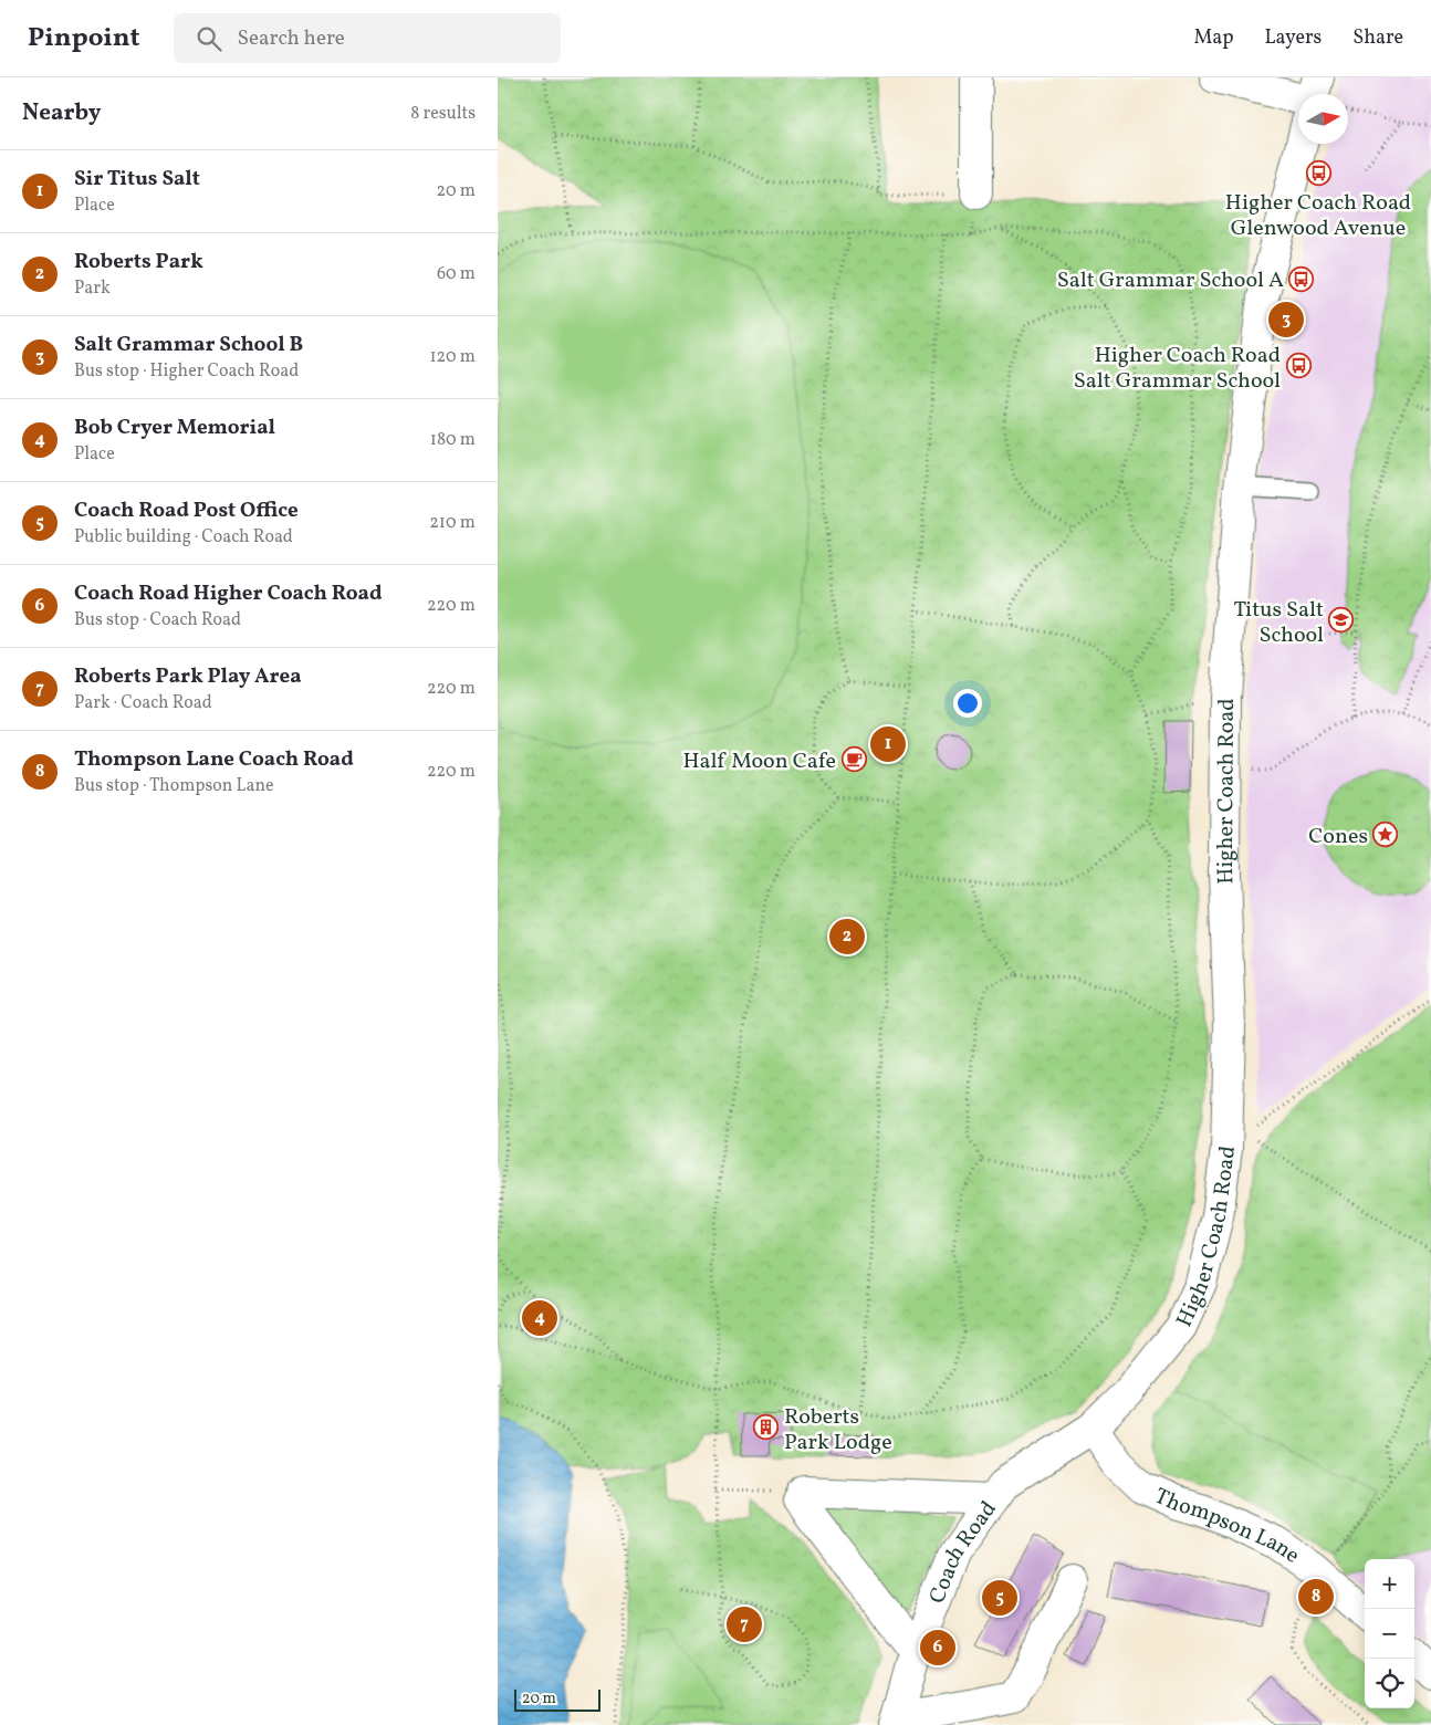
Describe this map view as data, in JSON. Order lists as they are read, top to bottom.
{
  "streets": {
    "street": ["Higher Coach Road", "Thompson Lane", "Coach Road"]
  },
  "crossings": [
    ["Higher Coach Road", "Thompson Lane"],
    ["Higher Coach Road", "Coach Road"],
    ["Thompson Lane", "Coach Road"]
  ],
  "places": {
    "bus stop": ["Higher Coach Road Glenwood Avenue", "Salt Grammar School A", "Higher Coach Road Salt Grammar School"],
    "school or university": ["Titus Salt School"],
    "cafe": ["Half Moon Cafe"],
    "place": ["Cones"],
    "building": ["Roberts Park Lodge"]
  },
  "scale_bar": "20 m",
  "north": "right",
  "page": {
    "header": "Pinpoint",
    "search": "Search here",
    "nav": ["Map", "Layers", "Share"],
    "heading": ["Nearby", "8 results"],
    "list": [
      {
        "mark": "1",
        "name": "Sir Titus Salt",
        "note": "Place",
        "value": "20 m"
      },
      {
        "mark": "2",
        "name": "Roberts Park",
        "note": "Park",
        "value": "60 m"
      },
      {
        "mark": "3",
        "name": "Salt Grammar School B",
        "note": "Bus stop · Higher Coach Road",
        "value": "120 m"
      },
      {
        "mark": "4",
        "name": "Bob Cryer Memorial",
        "note": "Place",
        "value": "180 m"
      },
      {
        "mark": "5",
        "name": "Coach Road Post Office",
        "note": "Public building · Coach Road",
        "value": "210 m"
      },
      {
        "mark": "6",
        "name": "Coach Road Higher Coach Road",
        "note": "Bus stop · Coach Road",
        "value": "220 m"
      },
      {
        "mark": "7",
        "name": "Roberts Park Play Area",
        "note": "Park · Coach Road",
        "value": "220 m"
      },
      {
        "mark": "8",
        "name": "Thompson Lane Coach Road",
        "note": "Bus stop · Thompson Lane",
        "value": "220 m"
      }
    ],
    "pins": [
      "3",
      "1",
      "2",
      "4",
      "8",
      "5",
      "7",
      "6"
    ],
    "map_buttons": ["+", "−"],
    "scale": "20 m"
  }
}
